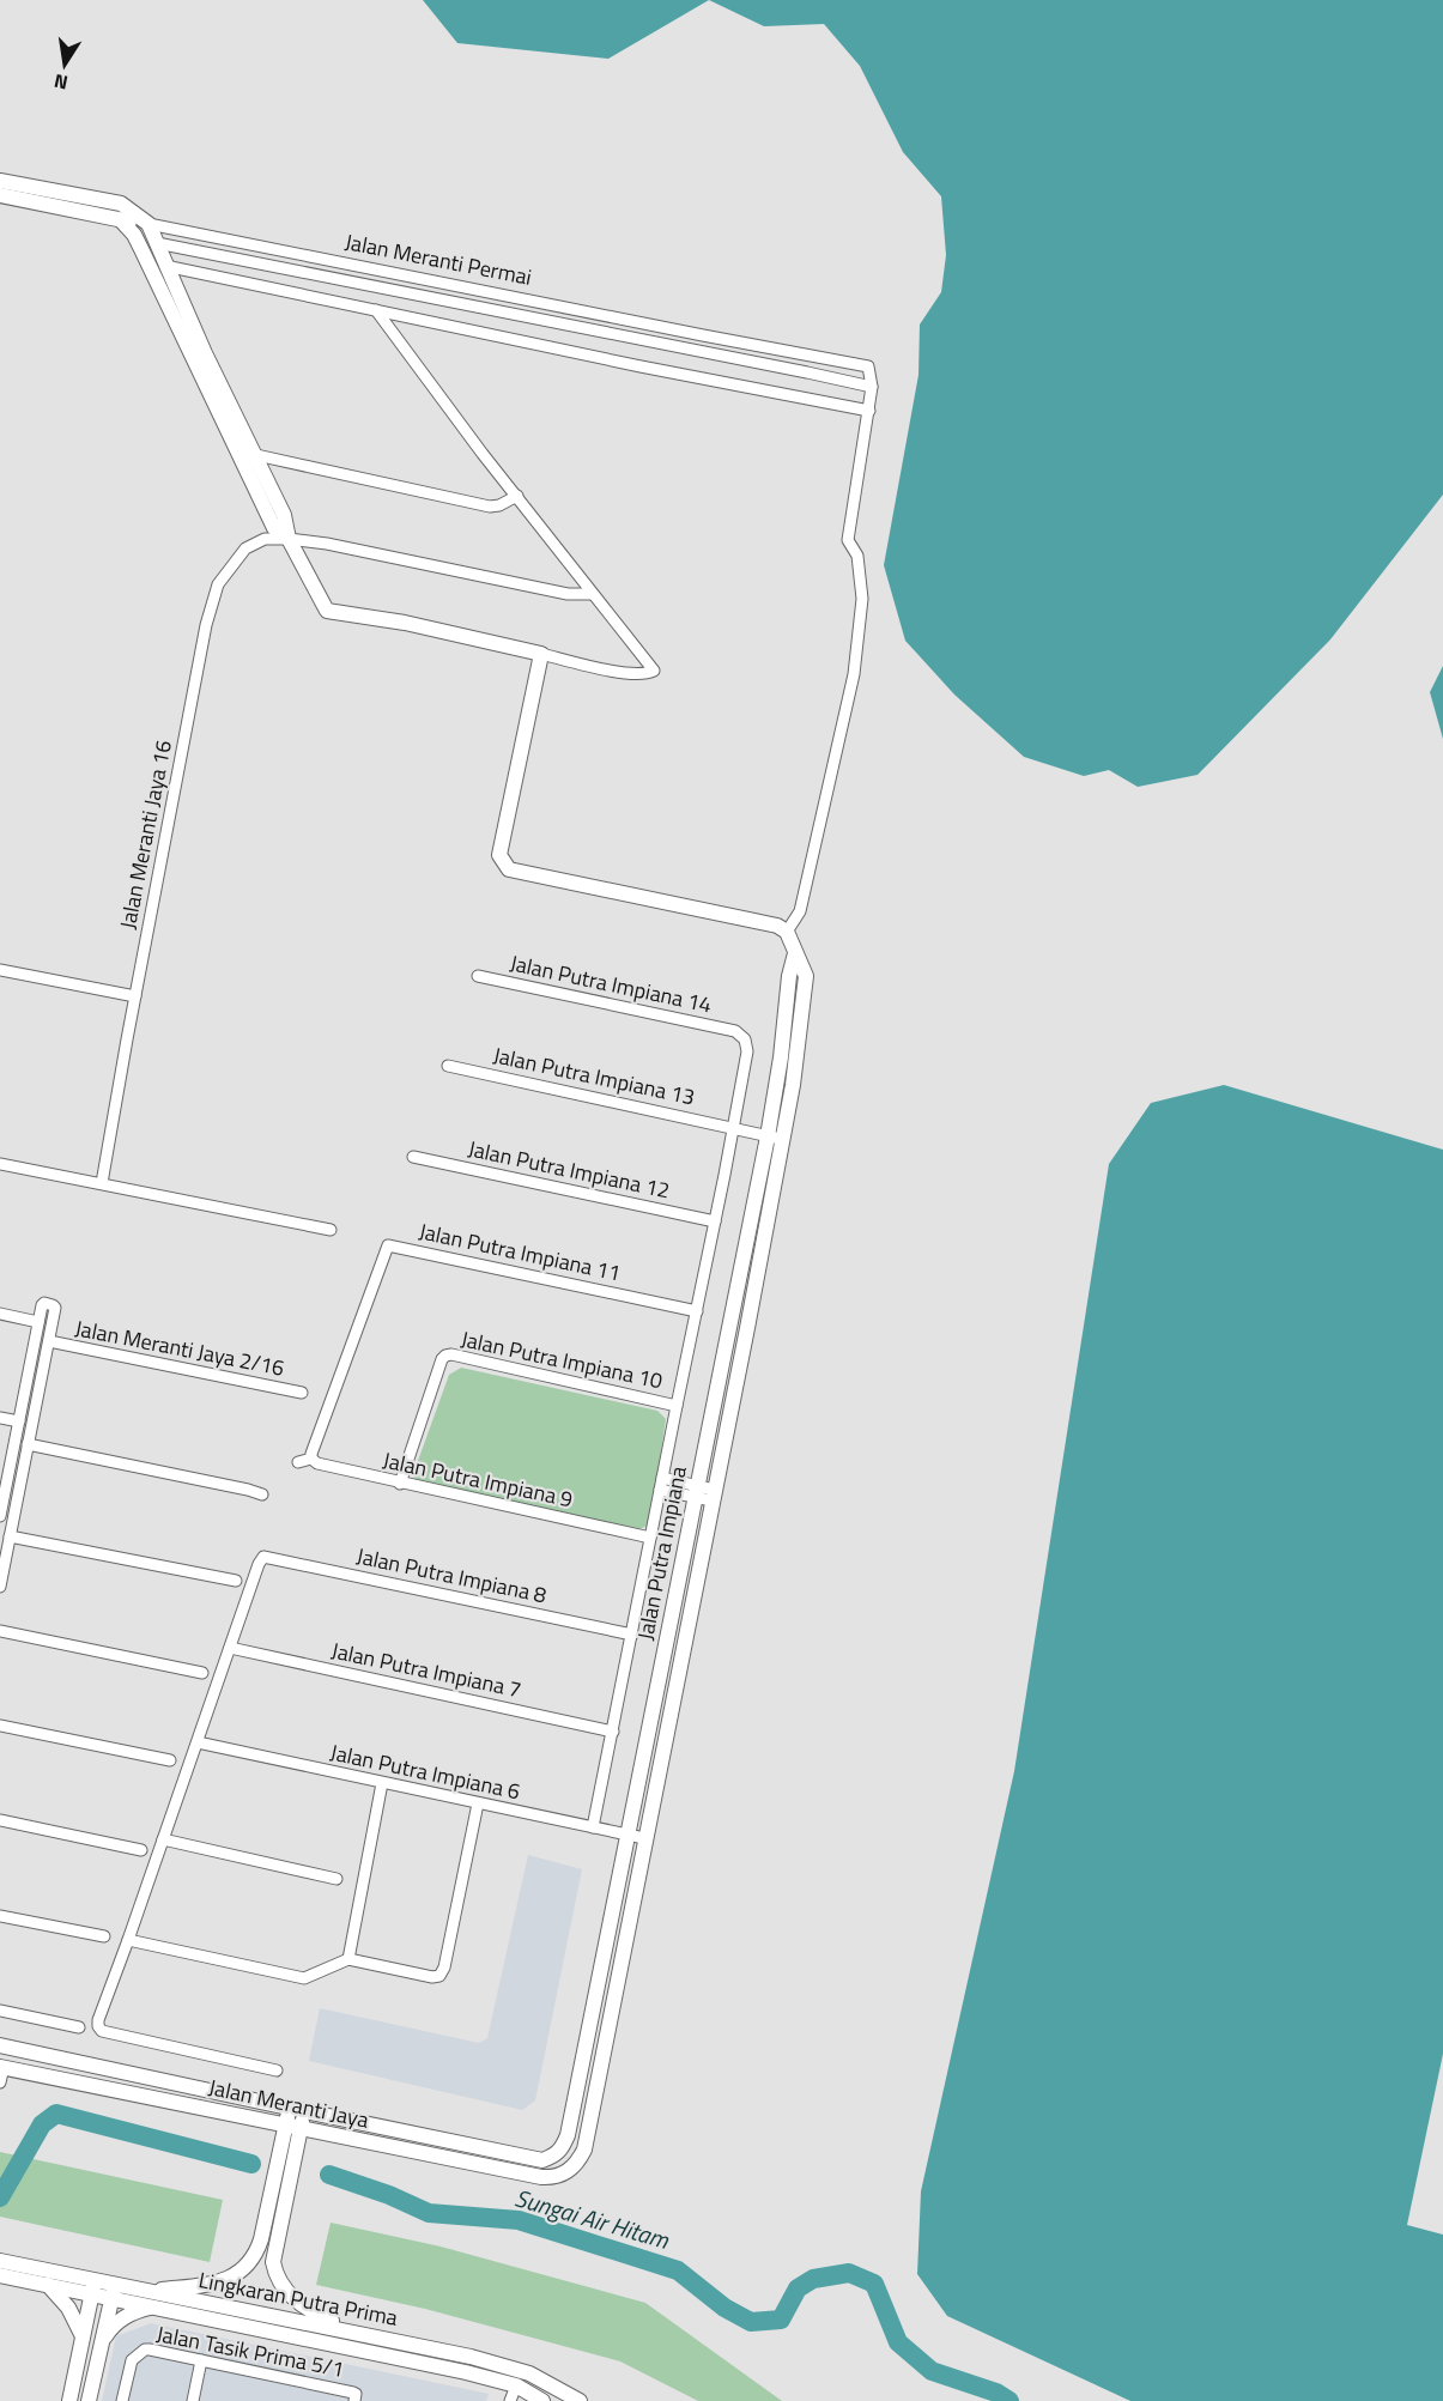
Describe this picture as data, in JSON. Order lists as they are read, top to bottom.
{
  "streets": {
    "street": [
      "Jalan Meranti Permai",
      "Jalan Meranti Jaya 16",
      "Jalan Putra Impiana 14",
      "Jalan Putra Impiana 13",
      "Jalan Putra Impiana 12",
      "Jalan Putra Impiana 11",
      "Jalan Meranti Jaya 2/16",
      "Jalan Putra Impiana 10",
      "Jalan Putra Impiana 9",
      "Jalan Putra Impiana",
      "Jalan Putra Impiana 8",
      "Jalan Putra Impiana 7",
      "Jalan Putra Impiana 6",
      "Jalan Meranti Jaya",
      "Lingkaran Putra Prima",
      "Jalan Tasik Prima 5/1"
    ]
  },
  "crossings": [
    ["Jalan Putra Impiana 14", "Jalan Putra Impiana 13"],
    ["Jalan Putra Impiana 13", "Jalan Putra Impiana"],
    ["Jalan Putra Impiana 11", "Jalan Putra Impiana 9"],
    ["Jalan Putra Impiana 10", "Jalan Putra Impiana 9"],
    ["Jalan Putra Impiana", "Jalan Putra Impiana 6"],
    ["Jalan Putra Impiana", "Jalan Meranti Jaya"],
    ["Jalan Putra Impiana 8", "Jalan Putra Impiana 7"]
  ],
  "water": ["Sungai Air Hitam"],
  "north": "bottom"
}
